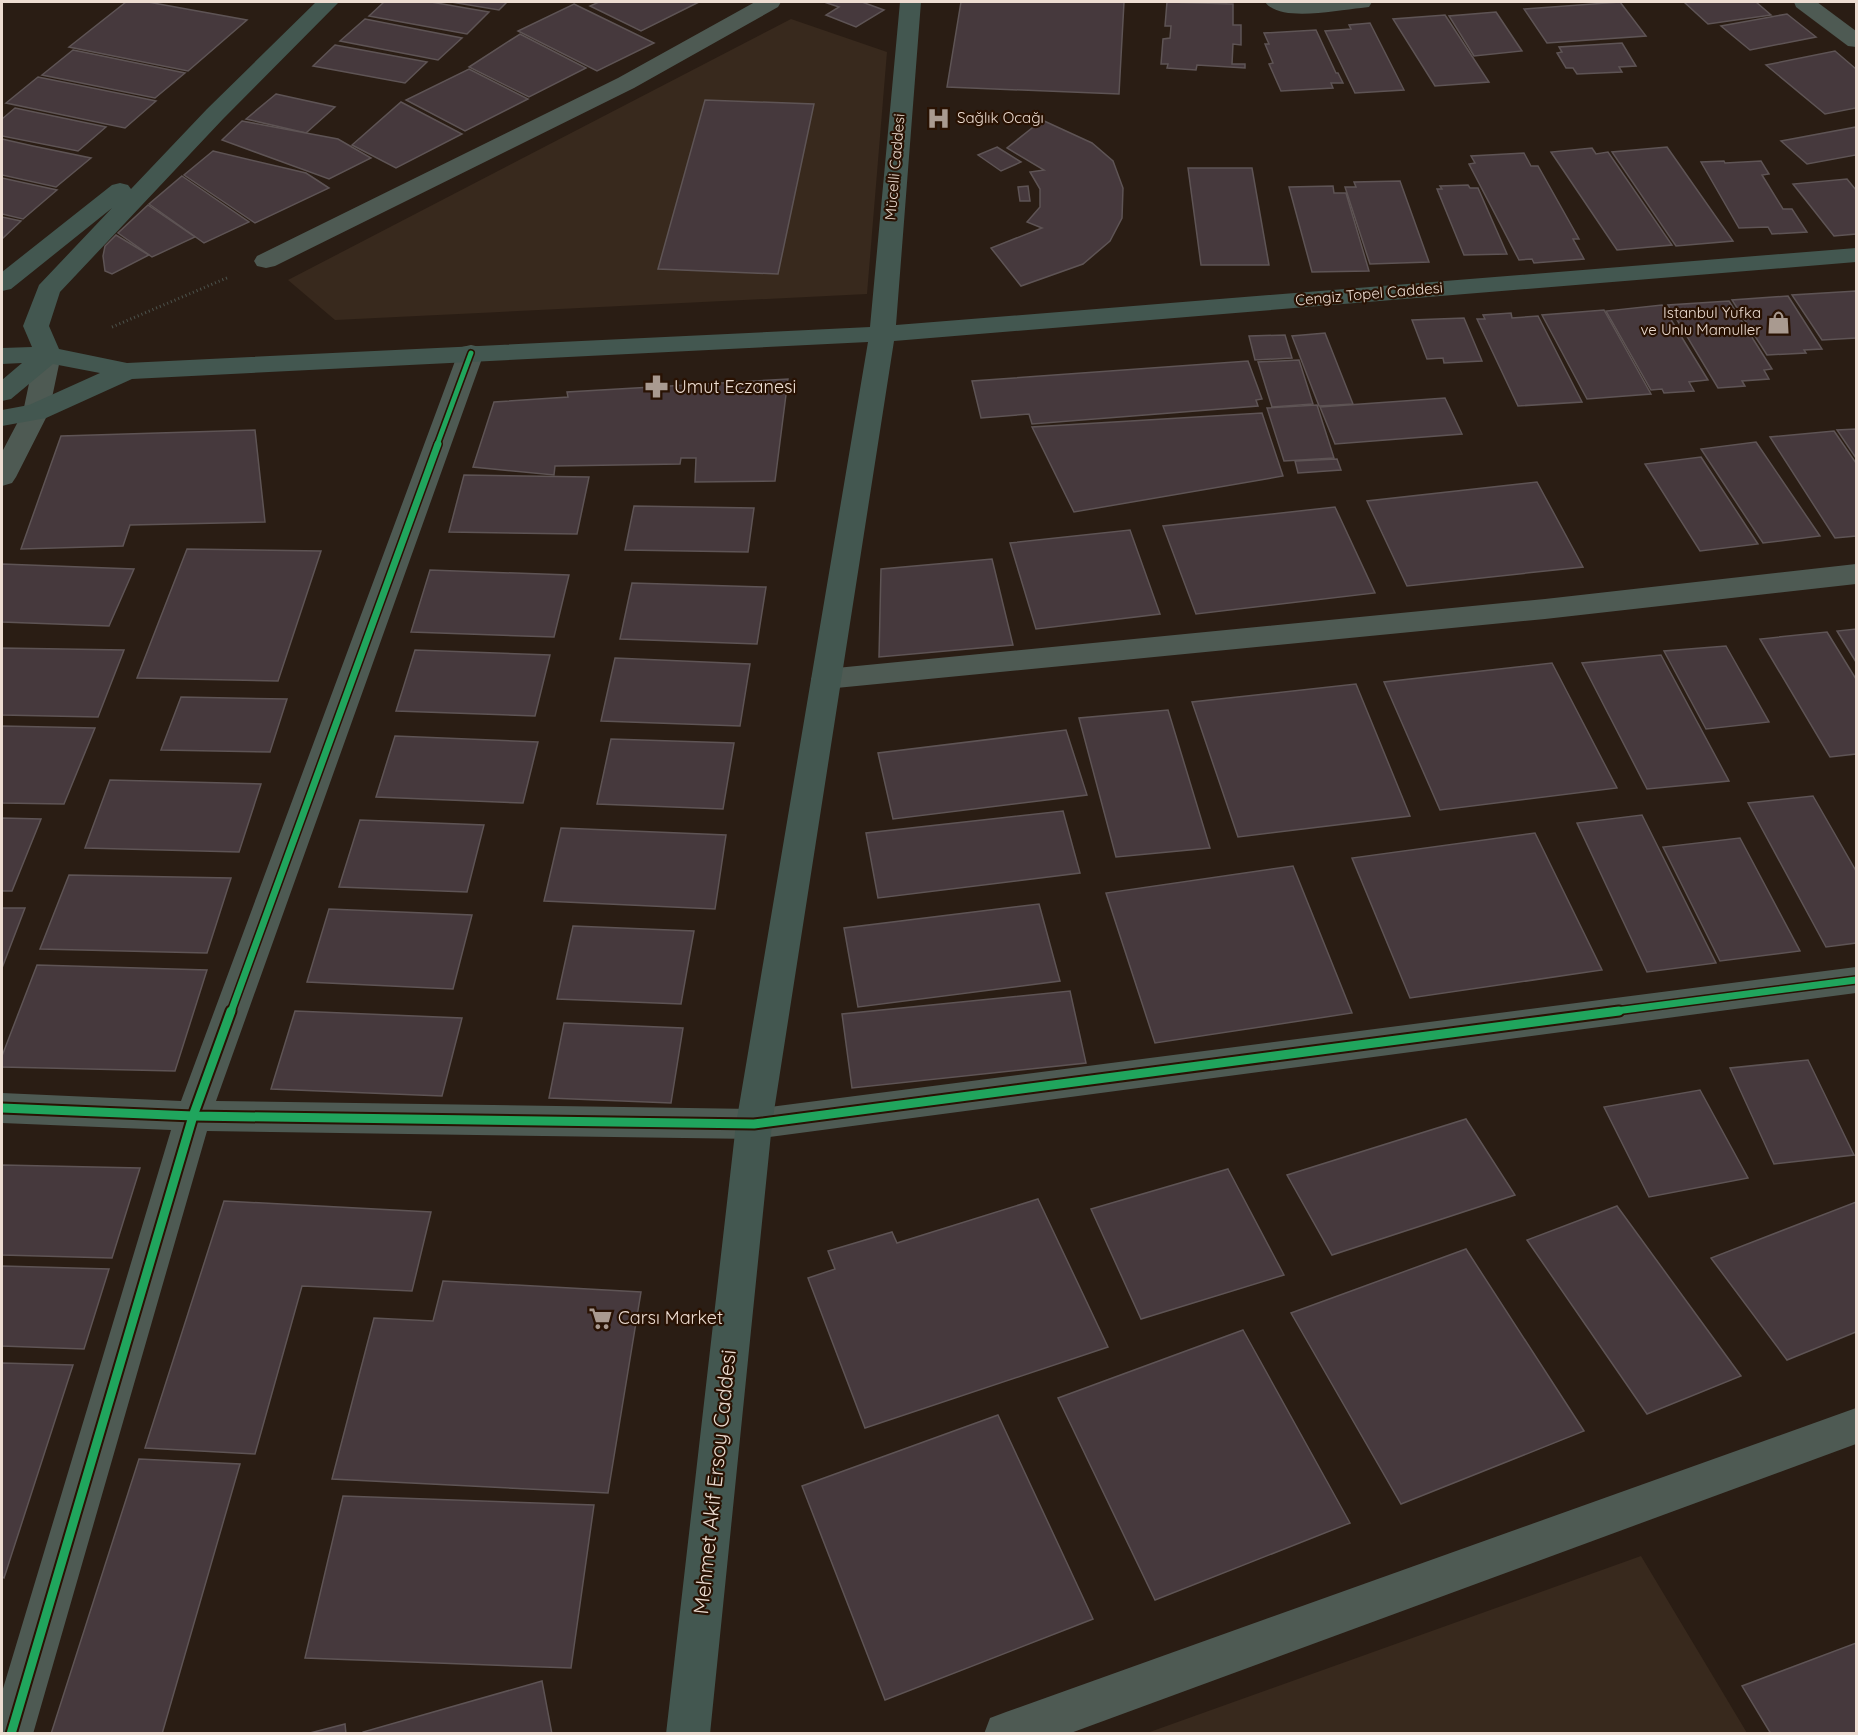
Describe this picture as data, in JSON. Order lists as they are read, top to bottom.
{
  "streets": {
    "main road": ["Mücelli Caddesi", "Cengiz Topel Caddesi", "Mehmet Akif Ersoy Caddesi"]
  },
  "crossings": [
    ["Mücelli Caddesi", "Cengiz Topel Caddesi"],
    ["Mücelli Caddesi", "Mehmet Akif Ersoy Caddesi"]
  ],
  "places": {
    "hospital": ["Sağlık Ocağı"],
    "shop": ["Istanbul Yufka ve Unlu Mamuller"],
    "pharmacy": ["Umut Eczanesi"],
    "supermarket": ["Carsı Market"]
  }
}
